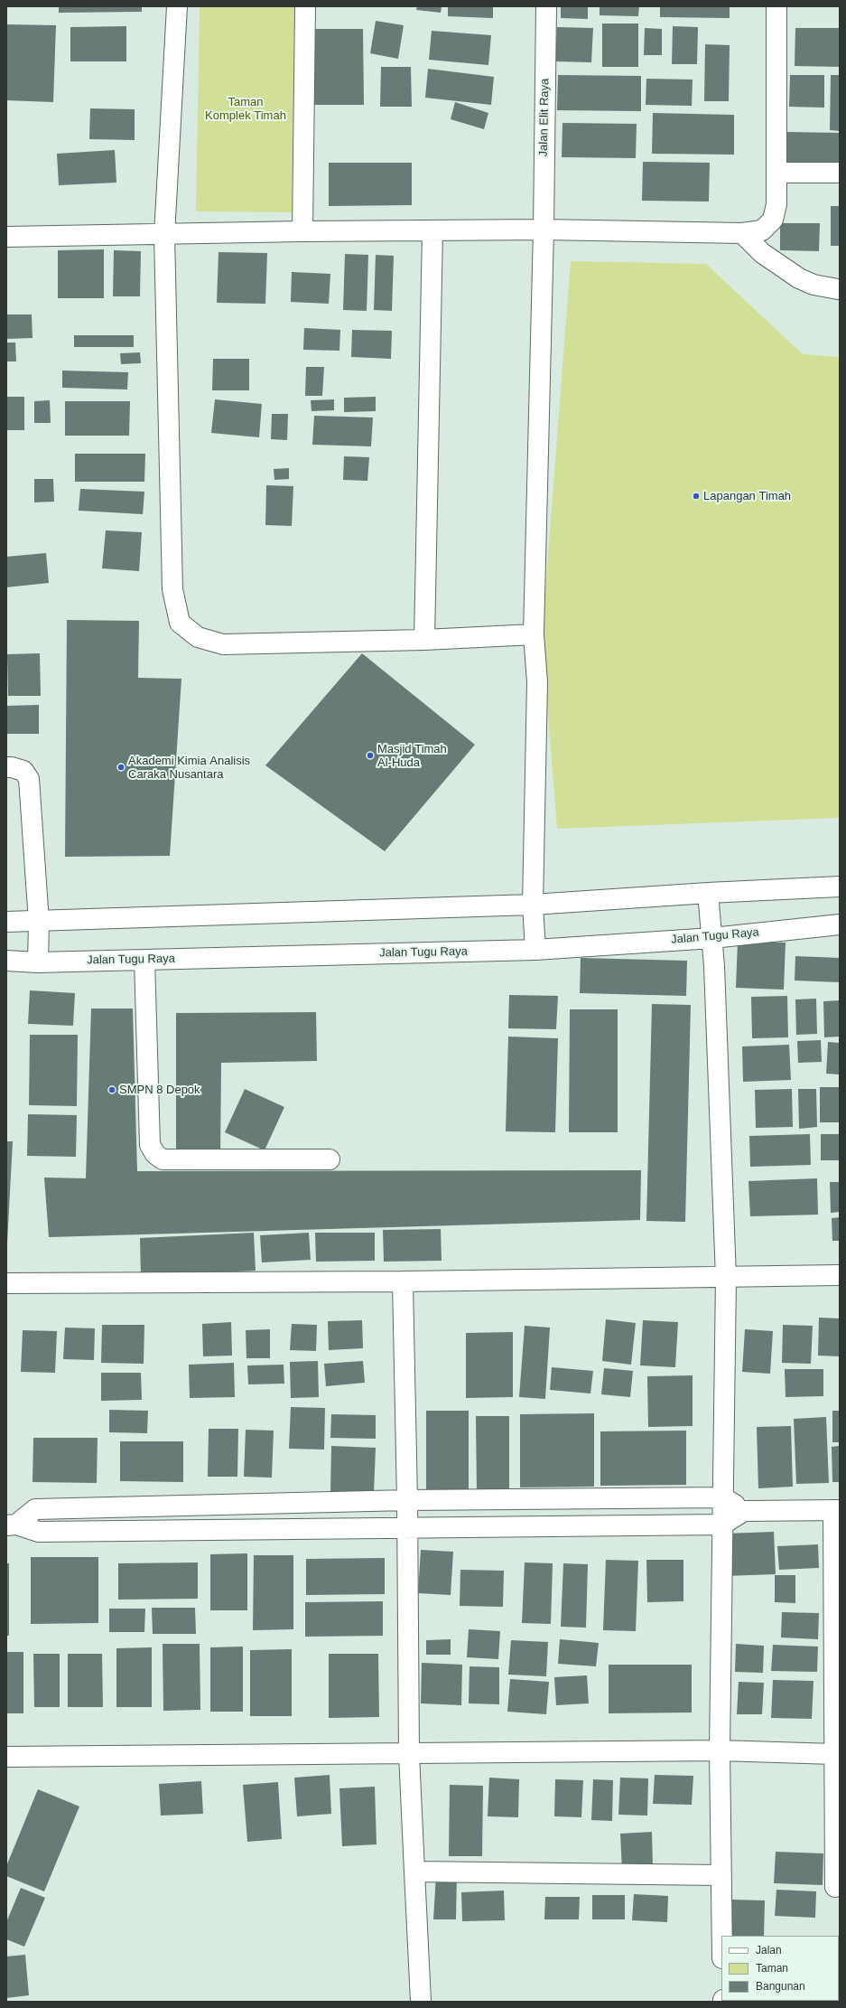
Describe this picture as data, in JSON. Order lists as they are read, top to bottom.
{
  "streets": {
    "street": ["Jalan Elit Raya", "Jalan Tugu Raya"]
  },
  "crossings": [
    ["Jalan Elit Raya", "Jalan Tugu Raya"]
  ],
  "parks": ["Taman Komplek Timah"],
  "places": [
    "Lapangan Timah",
    "Masjid Timah Al-Huda",
    "Akademi Kimia Analisis Caraka Nusantara",
    "SMPN 8 Depok"
  ],
  "legend": ["Jalan", "Taman", "Bangunan"]
}
